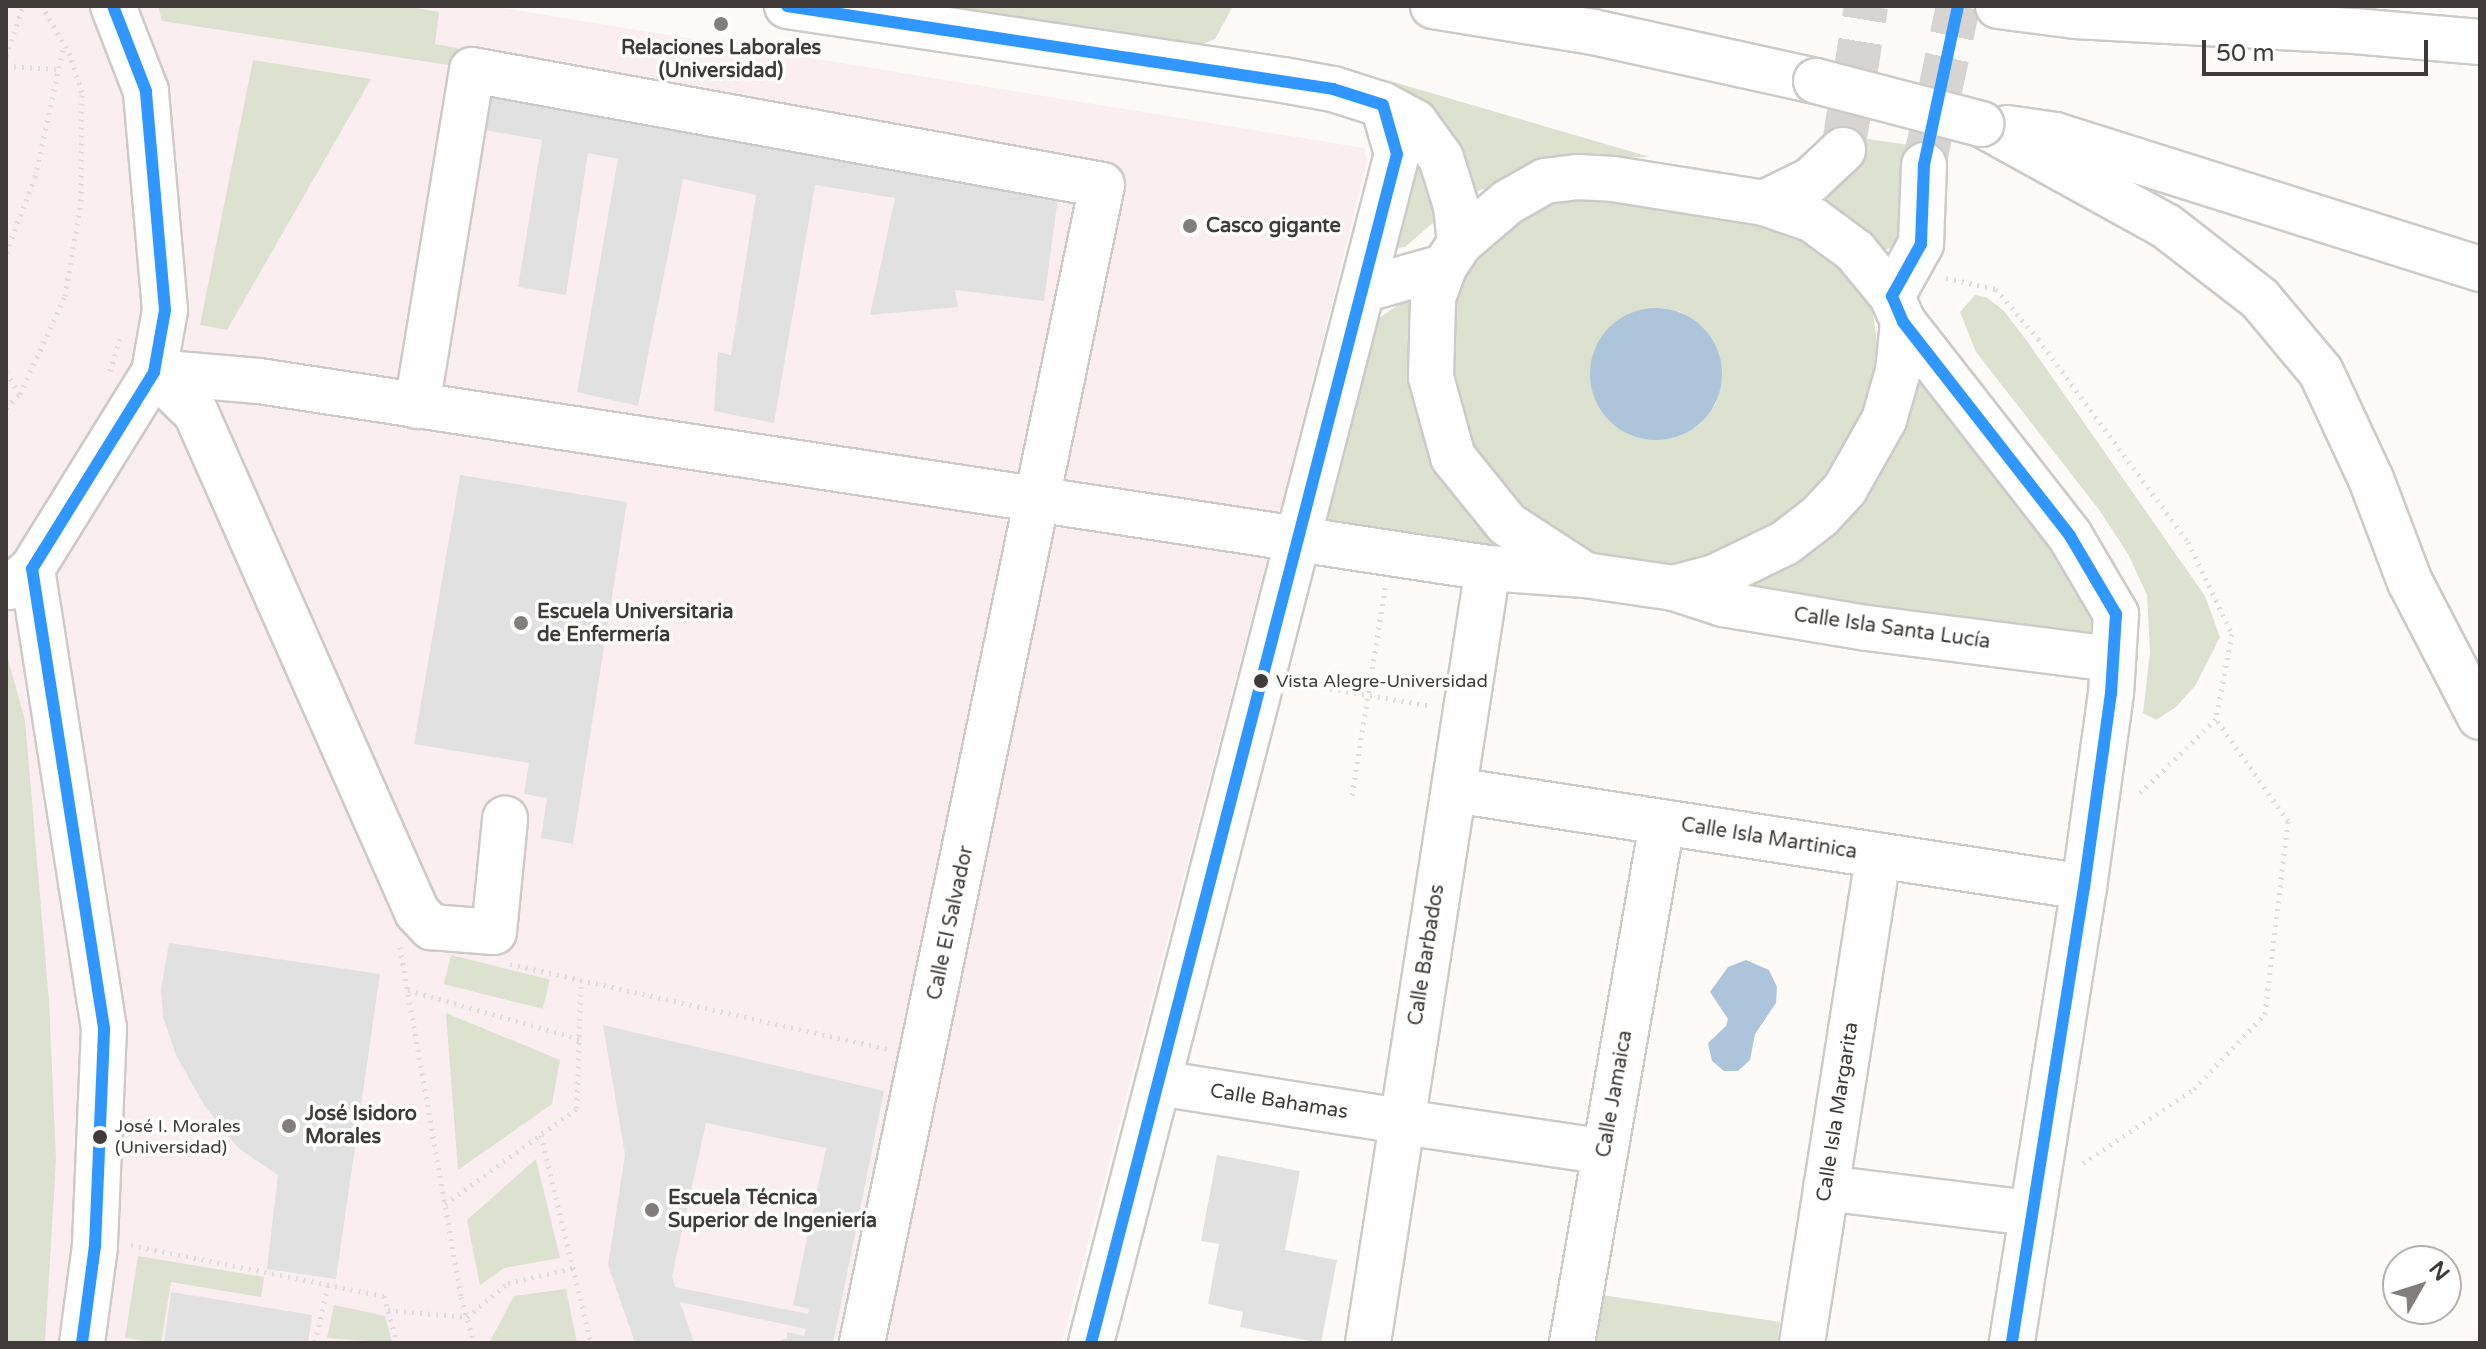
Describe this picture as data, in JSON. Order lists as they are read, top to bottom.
{
  "streets": {
    "main road": [
      "Calle Isla Santa Lucía",
      "Calle Isla Martinica",
      "Calle El Salvador",
      "Calle Barbados",
      "Calle Jamaica",
      "Calle Bahamas",
      "Calle Isla Margarita"
    ]
  },
  "crossings": [
    ["Calle Isla Martinica", "Calle Barbados"],
    ["Calle Barbados", "Calle Bahamas"],
    ["Calle Jamaica", "Calle Bahamas"]
  ],
  "places": [
    "Relaciones Laborales (Universidad)",
    "Casco gigante",
    "Escuela Universitaria de Enfermería",
    "Vista Alegre-Universidad",
    "José Isidoro Morales",
    "José I. Morales (Universidad)",
    "Escuela Técnica Superior de Ingeniería"
  ],
  "scale_bar": "50 m",
  "north": "top right"
}
